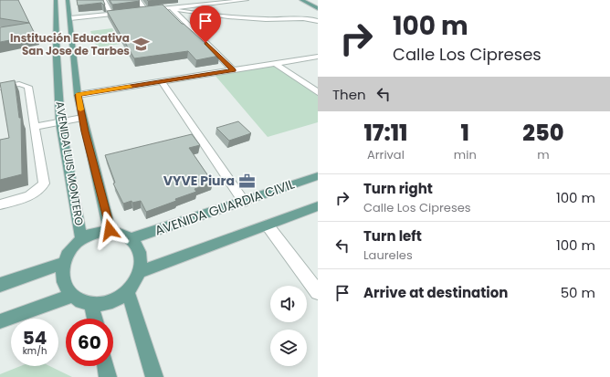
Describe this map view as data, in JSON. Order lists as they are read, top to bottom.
{
  "streets": {
    "main road": ["AVENIDA LUIS MONTERO", "AVENIDA GUARDIA CIVIL"]
  },
  "crossings": [
    ["AVENIDA LUIS MONTERO", "AVENIDA GUARDIA CIVIL"]
  ],
  "places": {
    "school or university": ["Institución Educativa San Jose de Tarbes"],
    "office": ["VYVE Piura"]
  },
  "page": {
    "turn": ["100 m", "Calle Los Cipreses"],
    "then": "Then",
    "eta": [
      "17:11",
      "Arrival",
      "1",
      "min",
      "250",
      "m"
    ],
    "list": [
      {
        "name": "Turn right",
        "note": "Calle Los Cipreses",
        "value": "100 m"
      },
      {
        "name": "Turn left",
        "note": "Laureles",
        "value": "100 m"
      },
      {
        "name": "Arrive at destination",
        "value": "50 m"
      }
    ],
    "speed": "54 km/h",
    "limit": "60"
  }
}
